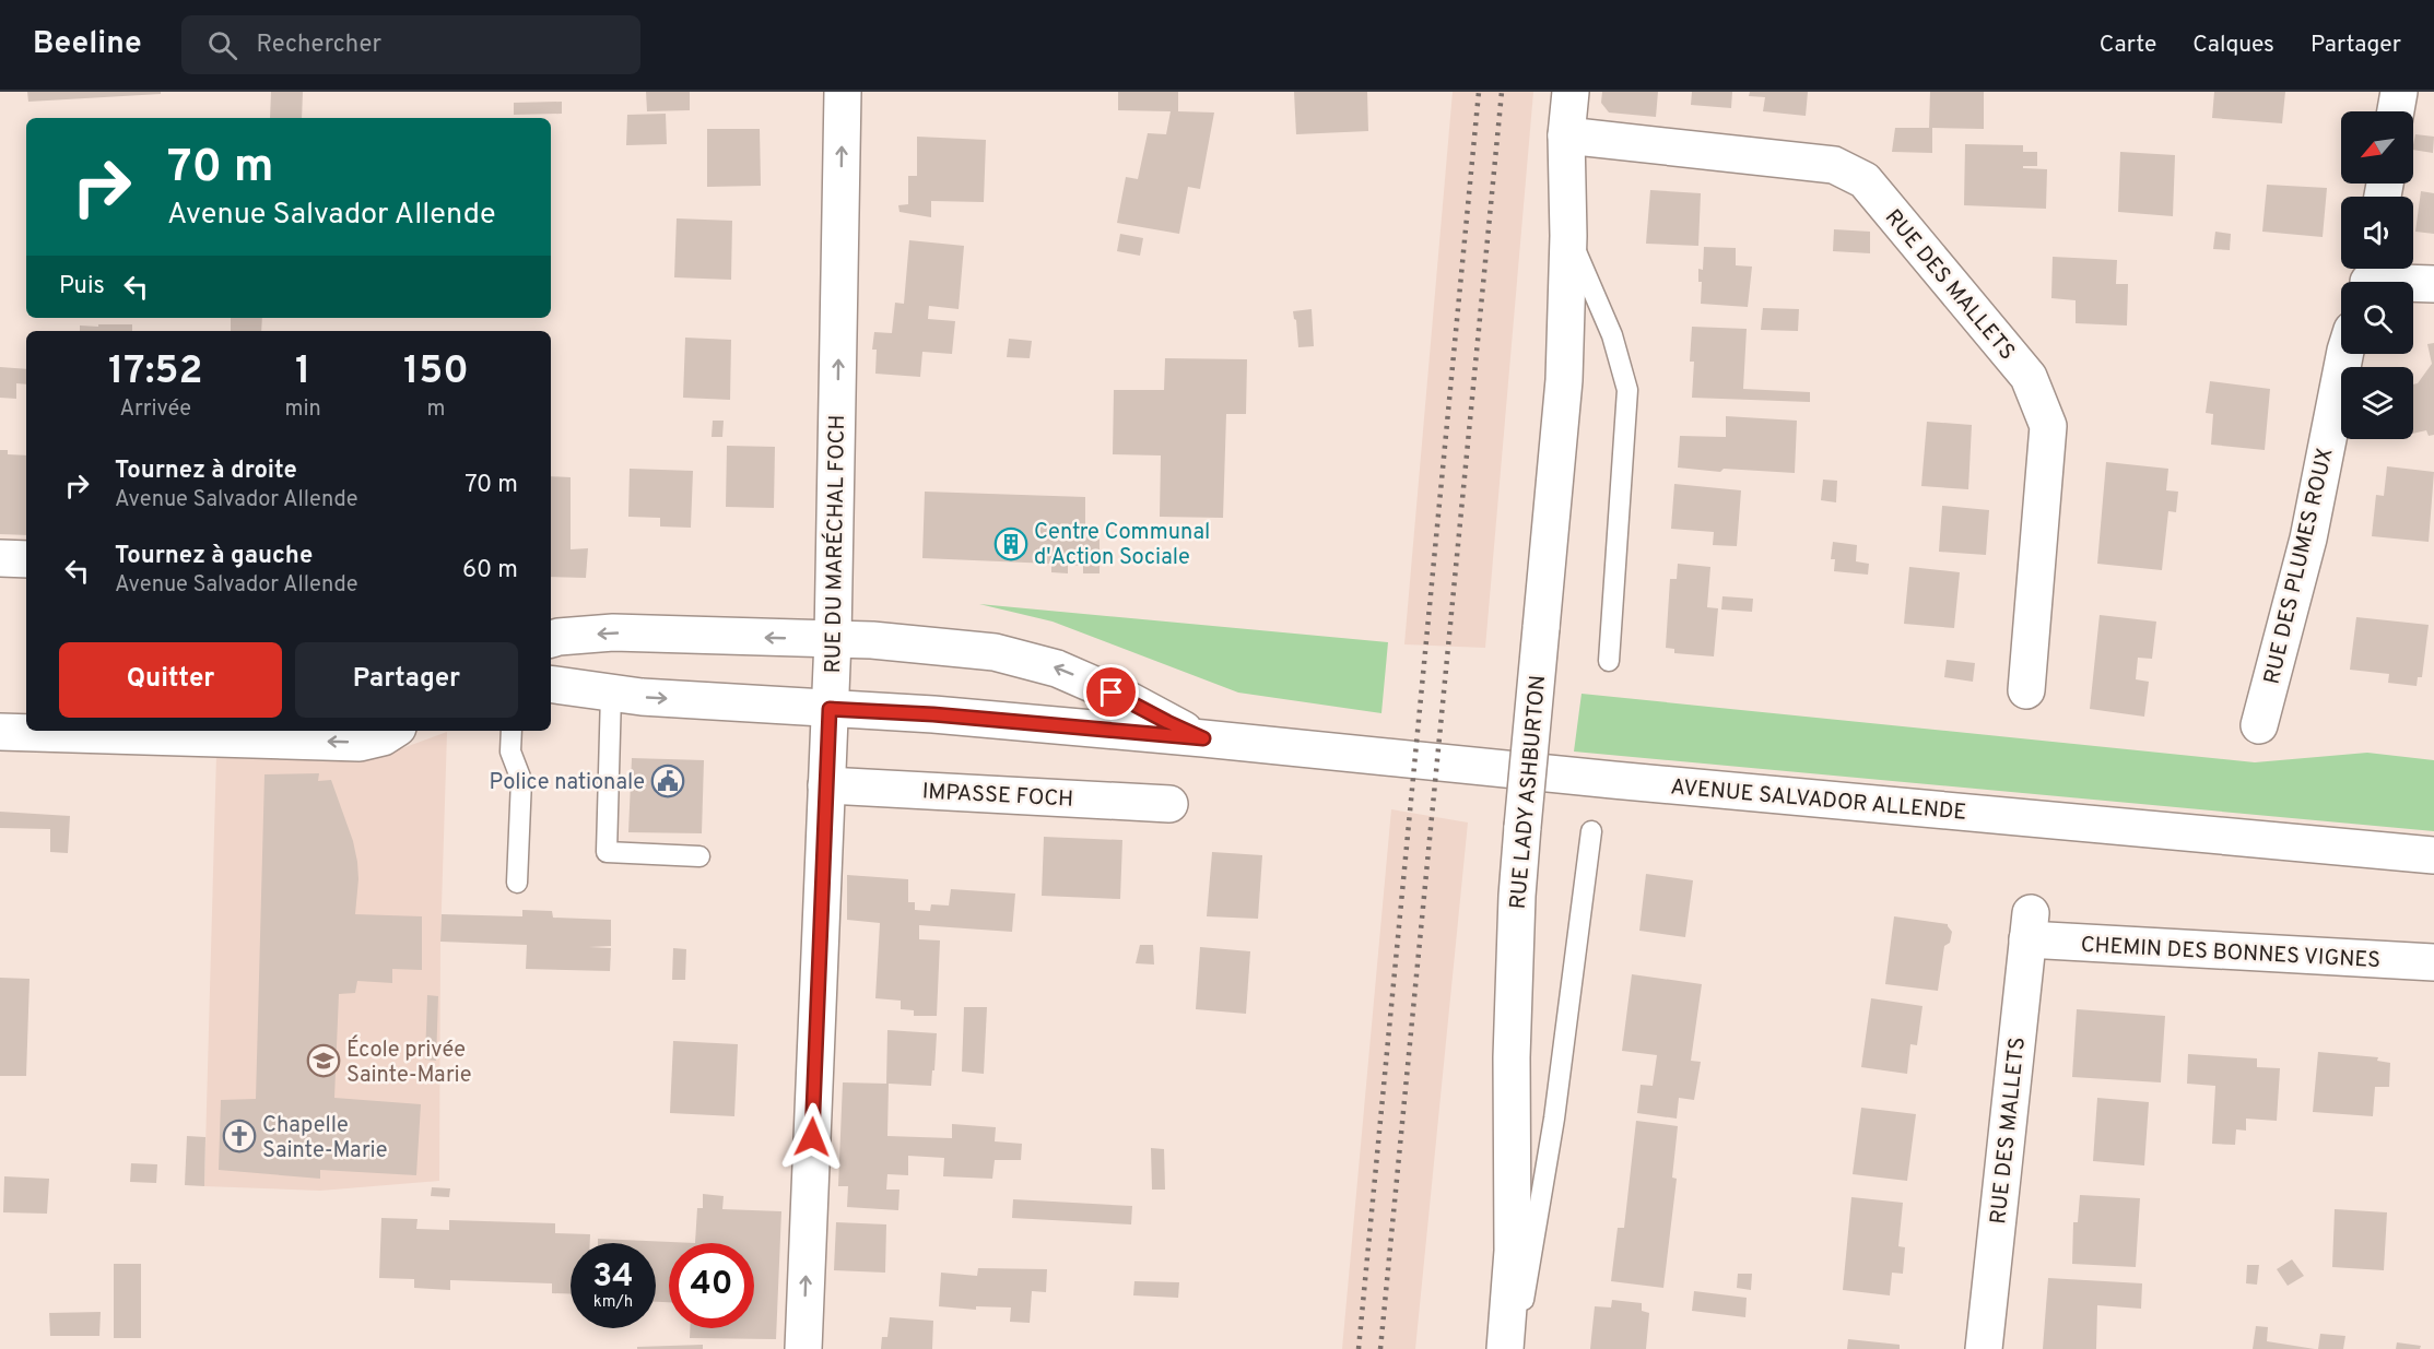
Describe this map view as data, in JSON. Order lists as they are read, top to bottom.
{
  "streets": {
    "street": [
      "RUE DES MALLETS",
      "RUE DU MARÉCHAL FOCH",
      "RUE DES PLUMES ROUX",
      "RUE LADY ASHBURTON",
      "IMPASSE FOCH",
      "AVENUE SALVADOR ALLENDE",
      "CHEMIN DES BONNES VIGNES"
    ]
  },
  "crossings": [
    ["RUE DES MALLETS", "RUE LADY ASHBURTON"],
    ["RUE DES MALLETS", "CHEMIN DES BONNES VIGNES"],
    ["RUE DU MARÉCHAL FOCH", "IMPASSE FOCH"],
    ["RUE DU MARÉCHAL FOCH", "AVENUE SALVADOR ALLENDE"]
  ],
  "one_way": ["RUE DU MARÉCHAL FOCH"],
  "places": {
    "building": ["Centre Communal d'Action Sociale"],
    "public building": ["Police nationale"],
    "school or university": ["École privée Sainte-Marie"],
    "church": ["Chapelle Sainte-Marie"]
  },
  "north": "bottom left",
  "page": {
    "header": "Beeline",
    "search": "Rechercher",
    "nav": ["Carte", "Calques", "Partager"],
    "turn": ["70 m", "Avenue Salvador Allende"],
    "then": "Puis",
    "eta": [
      "17:52",
      "Arrivée",
      "1",
      "min",
      "150",
      "m"
    ],
    "list": [
      {
        "name": "Tournez à droite",
        "note": "Avenue Salvador Allende",
        "value": "70 m"
      },
      {
        "name": "Tournez à gauche",
        "note": "Avenue Salvador Allende",
        "value": "60 m"
      }
    ],
    "buttons": ["Quitter", "Partager"],
    "speed": "34 km/h",
    "limit": "40"
  }
}
